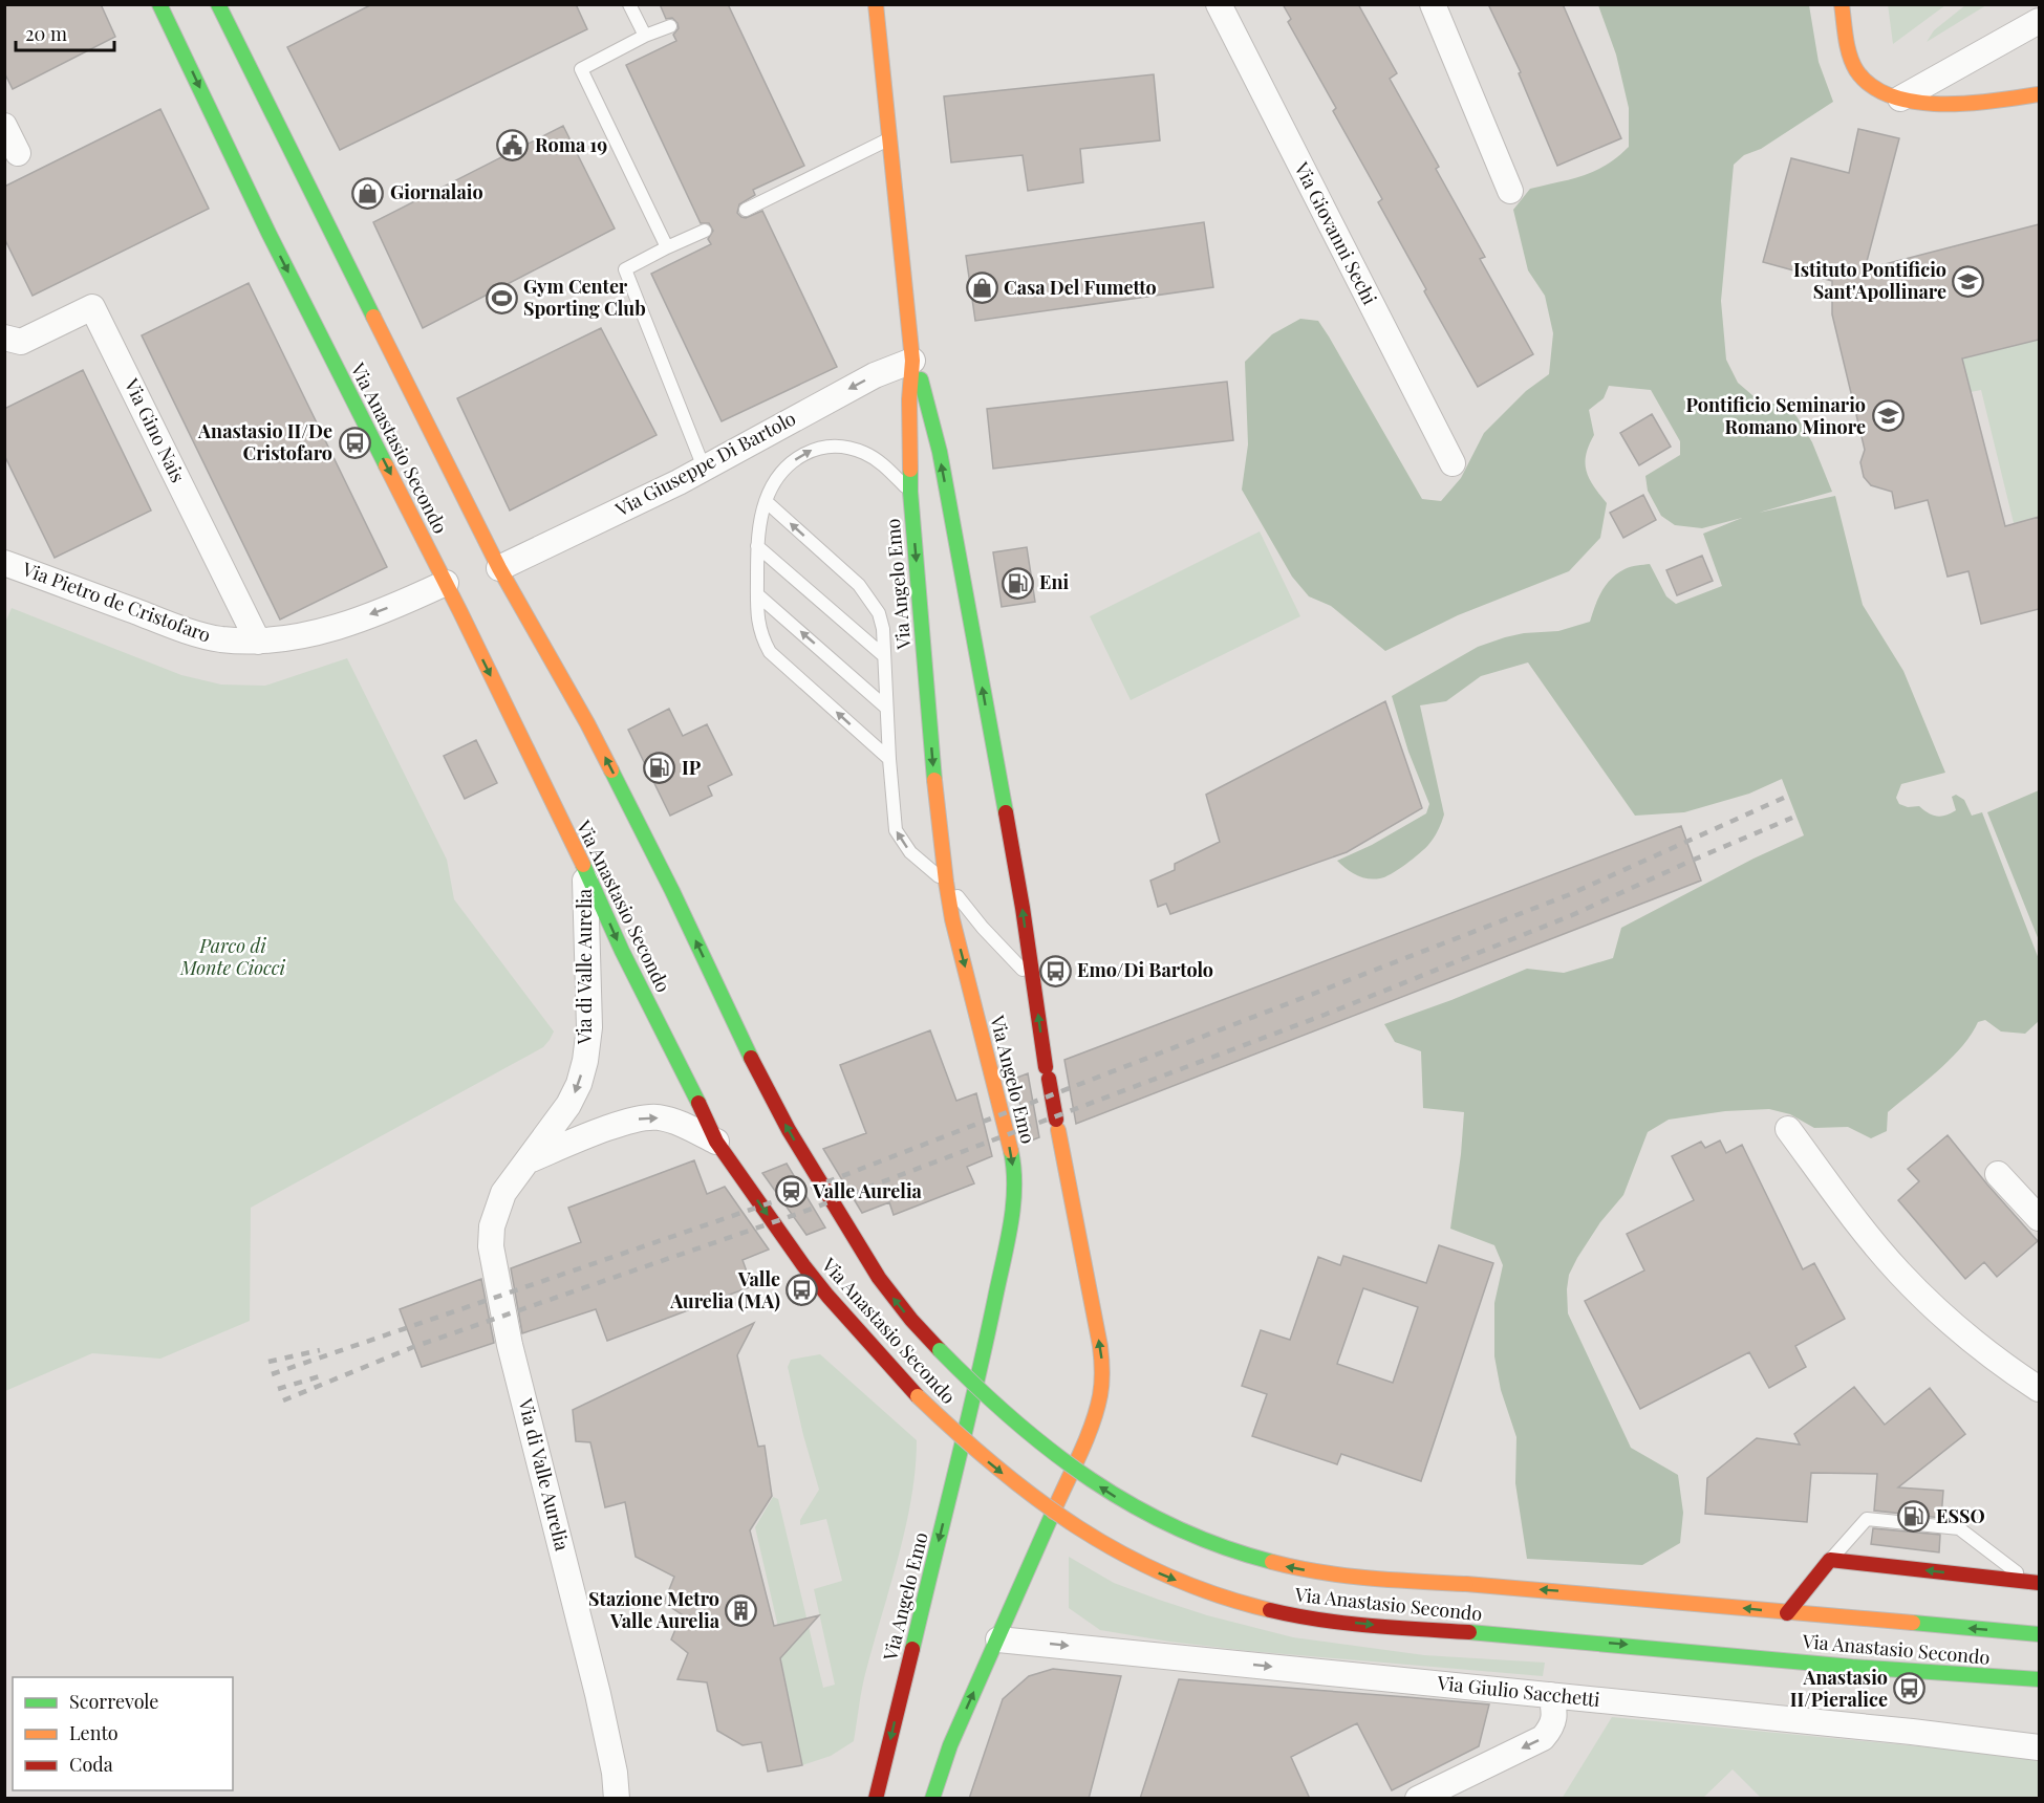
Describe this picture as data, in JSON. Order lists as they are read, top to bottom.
{
  "streets": {
    "main road": ["Via Anastasio Secondo", "Via Angelo Emo"],
    "street": [
      "Via Giovanni Sechi",
      "Via Gino Nais",
      "Via Giuseppe Di Bartolo",
      "Via Pietro de Cristofaro",
      "Via di Valle Aurelia",
      "Via Giulio Sacchetti"
    ]
  },
  "crossings": [
    ["Via Gino Nais", "Via Pietro de Cristofaro"],
    ["Via Anastasio Secondo", "Via Giuseppe Di Bartolo"],
    ["Via Anastasio Secondo", "Via Pietro de Cristofaro"],
    ["Via Anastasio Secondo", "Via di Valle Aurelia"],
    ["Via Giuseppe Di Bartolo", "Via Angelo Emo"],
    ["Via Angelo Emo", "Via Giulio Sacchetti"]
  ],
  "one_way": ["Via Giuseppe Di Bartolo", "Via Pietro de Cristofaro", "Via Giulio Sacchetti"],
  "parks": ["Parco di Monte Ciocci"],
  "places": {
    "public building": ["Roma 19"],
    "shop": ["Giornalaio", "Casa Del Fumetto"],
    "school or university": ["Istituto Pontificio Sant'Apollinare", "Pontificio Seminario Romano Minore"],
    "sports": ["Gym Center Sporting Club"],
    "bus stop": [
      "Anastasio II/De Cristofaro",
      "Emo/Di Bartolo",
      "Valle Aurelia (MA)",
      "Anastasio II/Pieralice"
    ],
    "fuel station": ["Eni", "IP", "ESSO"],
    "station": ["Valle Aurelia"],
    "building": ["Stazione Metro Valle Aurelia"]
  },
  "legend": ["Scorrevole", "Lento", "Coda"],
  "scale_bar": "20 m"
}
